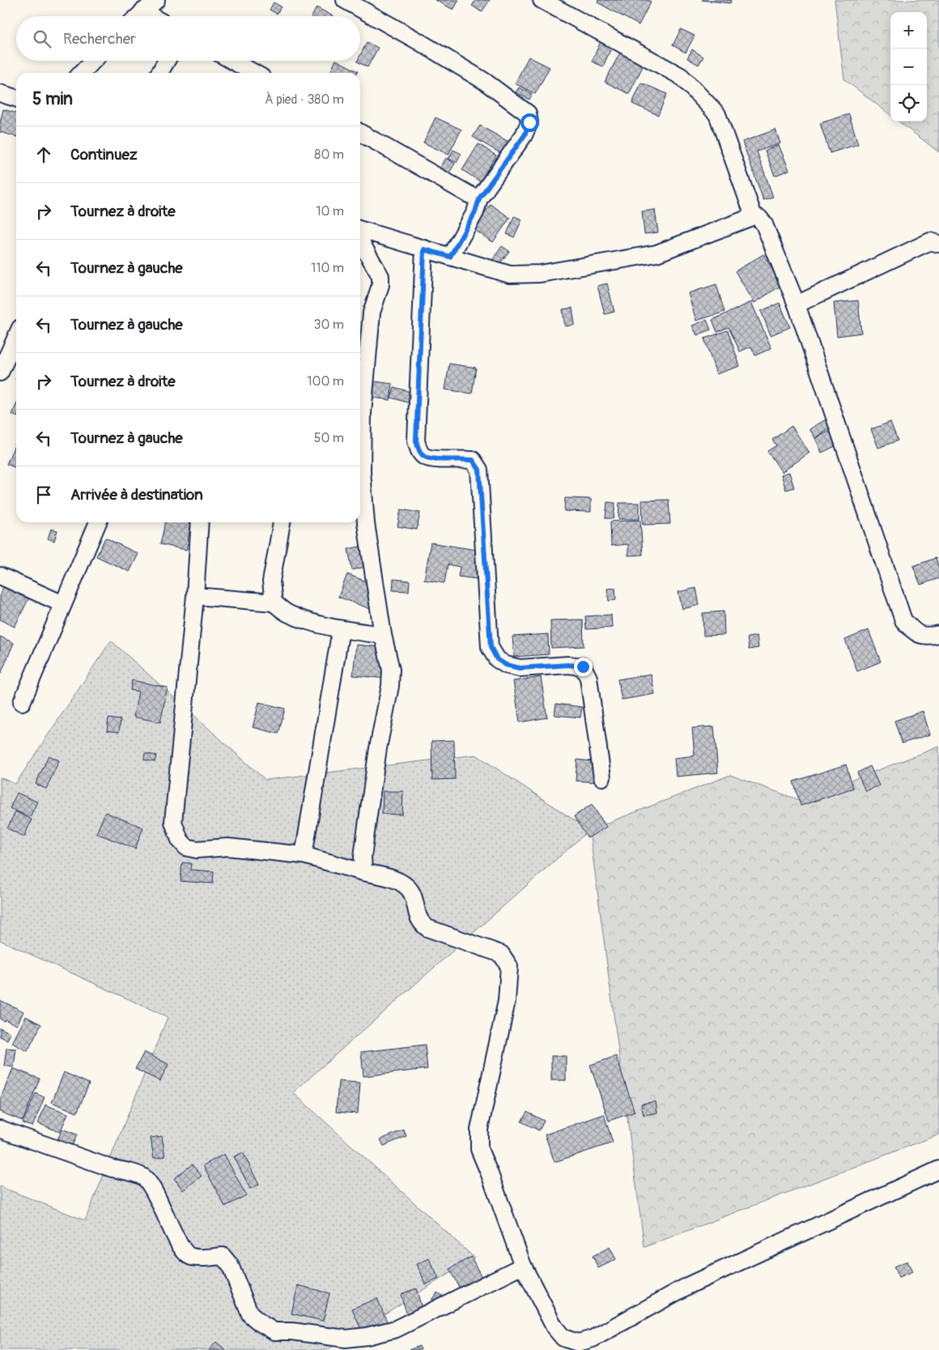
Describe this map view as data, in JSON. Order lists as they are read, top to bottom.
{
  "page": {
    "map_buttons": ["+", "−"],
    "search": "Rechercher",
    "heading": ["5 min", "À pied · 380 m"],
    "list": [
      ["Continuez", "80 m"],
      ["Tournez à droite", "10 m"],
      ["Tournez à gauche", "110 m"],
      ["Tournez à gauche", "30 m"],
      ["Tournez à droite", "100 m"],
      ["Tournez à gauche", "50 m"],
      "Arrivée à destination"
    ]
  }
}
